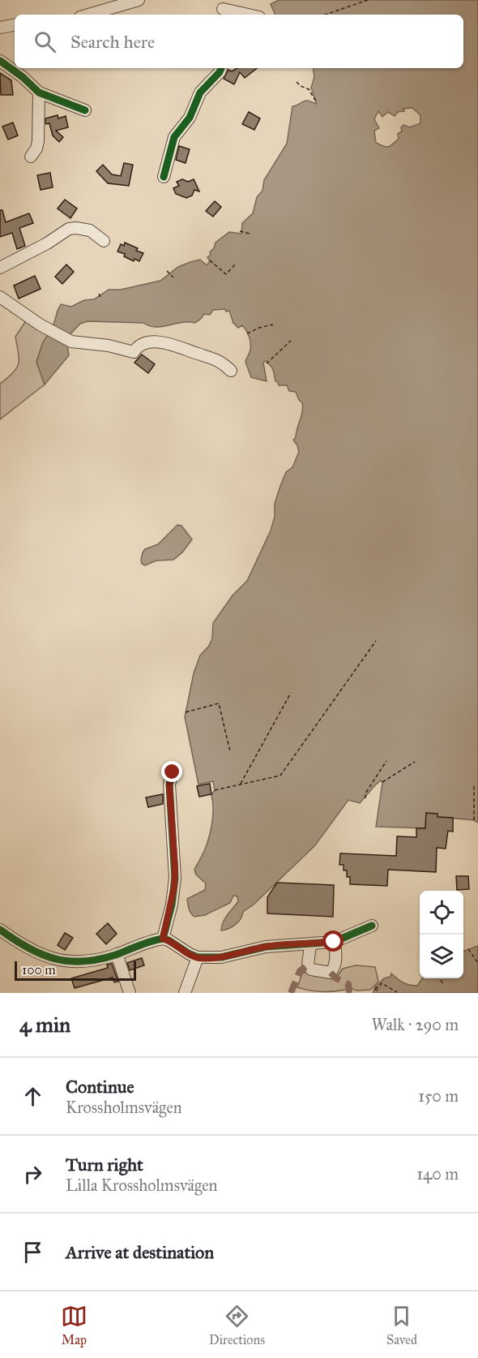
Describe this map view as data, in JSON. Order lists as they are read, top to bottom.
{
  "scale_bar": "100 m",
  "page": {
    "search": "Search here",
    "scale": "100 m",
    "heading": ["4 min", "Walk · 290 m"],
    "list": [
      ["Continue", "Krossholmsvägen", "150 m"],
      ["Turn right", "Lilla Krossholmsvägen", "140 m"],
      "Arrive at destination"
    ],
    "nav": ["Map", "Directions", "Saved"]
  }
}
